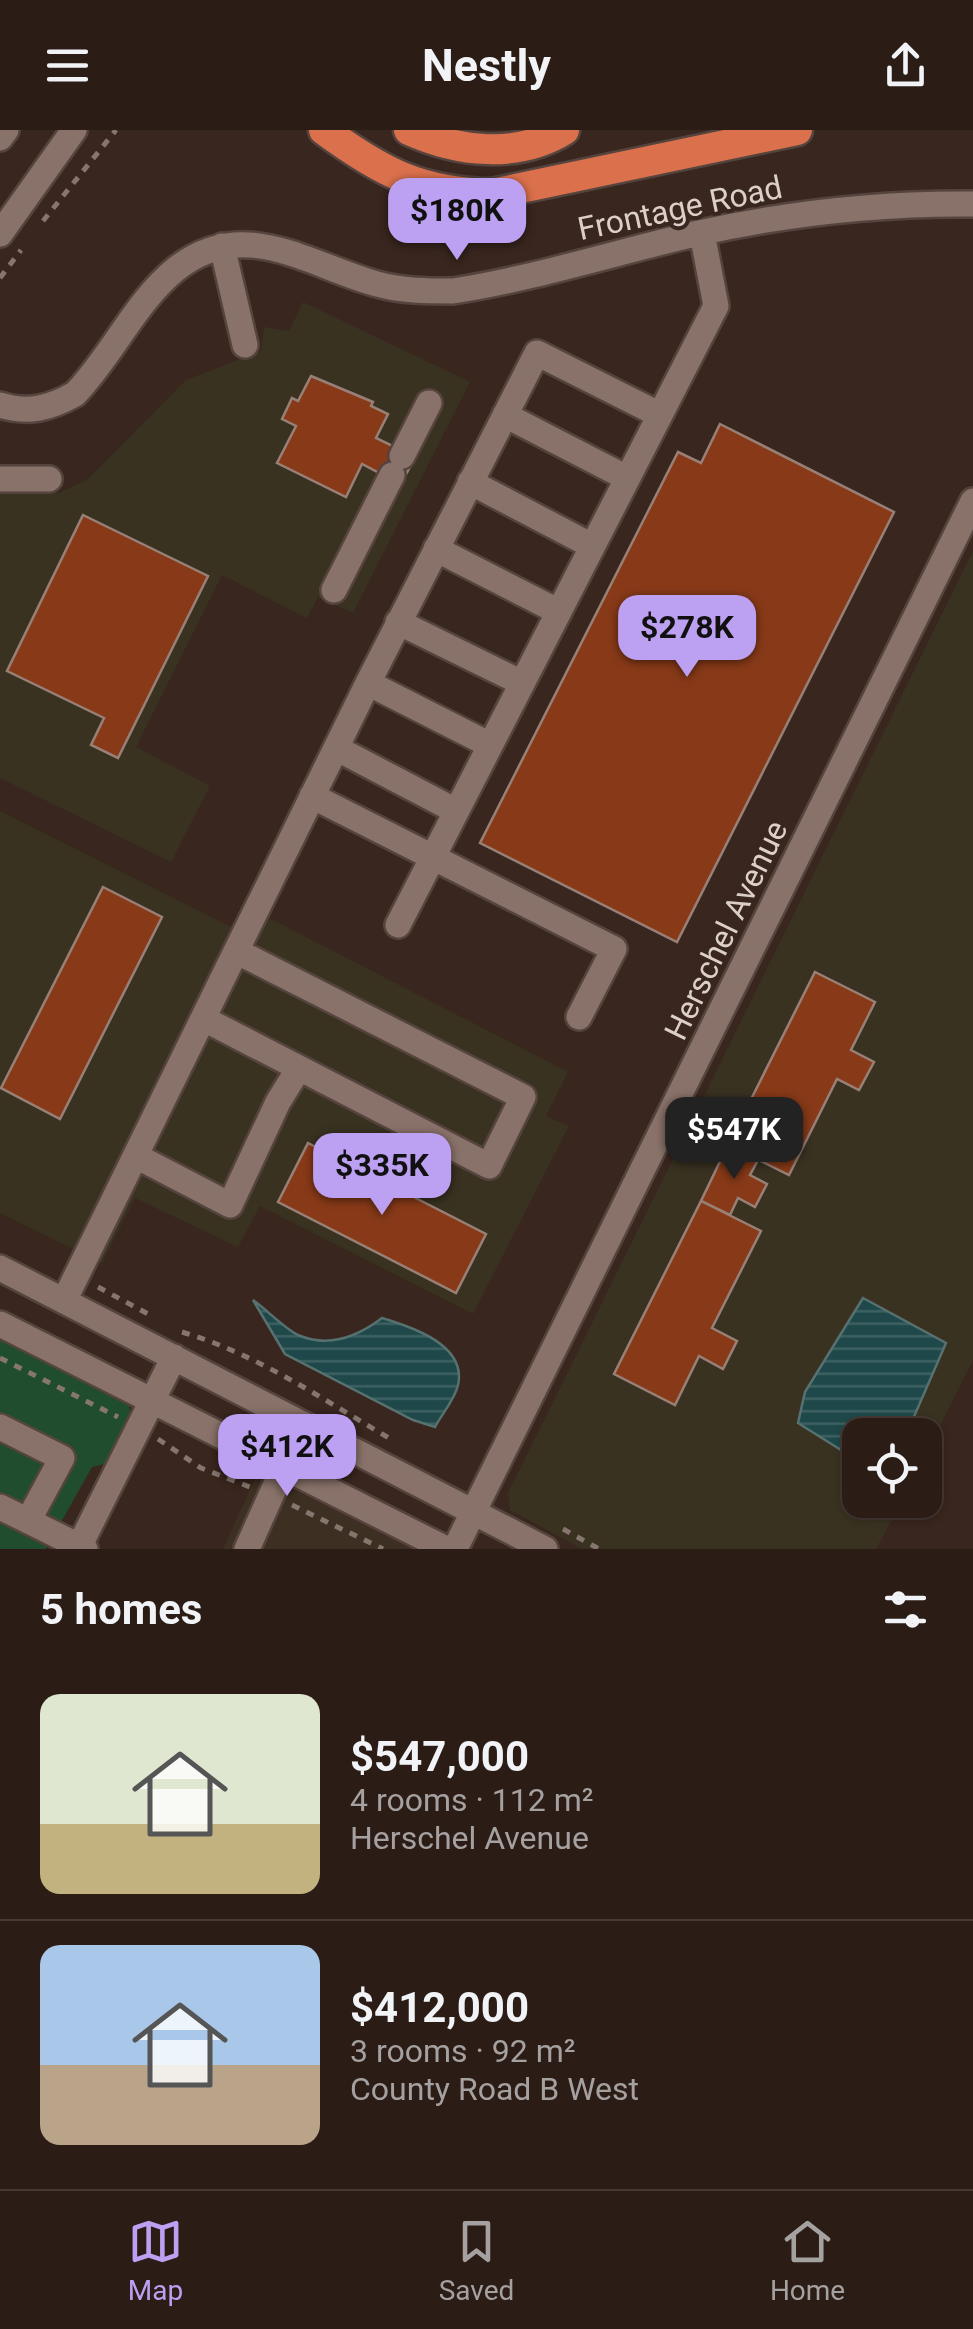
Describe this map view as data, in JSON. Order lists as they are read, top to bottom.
{
  "streets": {
    "street": ["Frontage Road", "Herschel Avenue"]
  },
  "page": {
    "header": "Nestly",
    "price": [
      "$180K",
      "$278K",
      "$547K",
      "$335K",
      "$412K"
    ],
    "heading": "5 homes",
    "list": [
      {
        "name": "$547,000",
        "note": "4 rooms · 112 m² · Herschel Avenue"
      },
      {
        "name": "$412,000",
        "note": "3 rooms · 92 m² · County Road B West"
      }
    ],
    "tabs": ["Map", "Saved", "Home"]
  }
}
